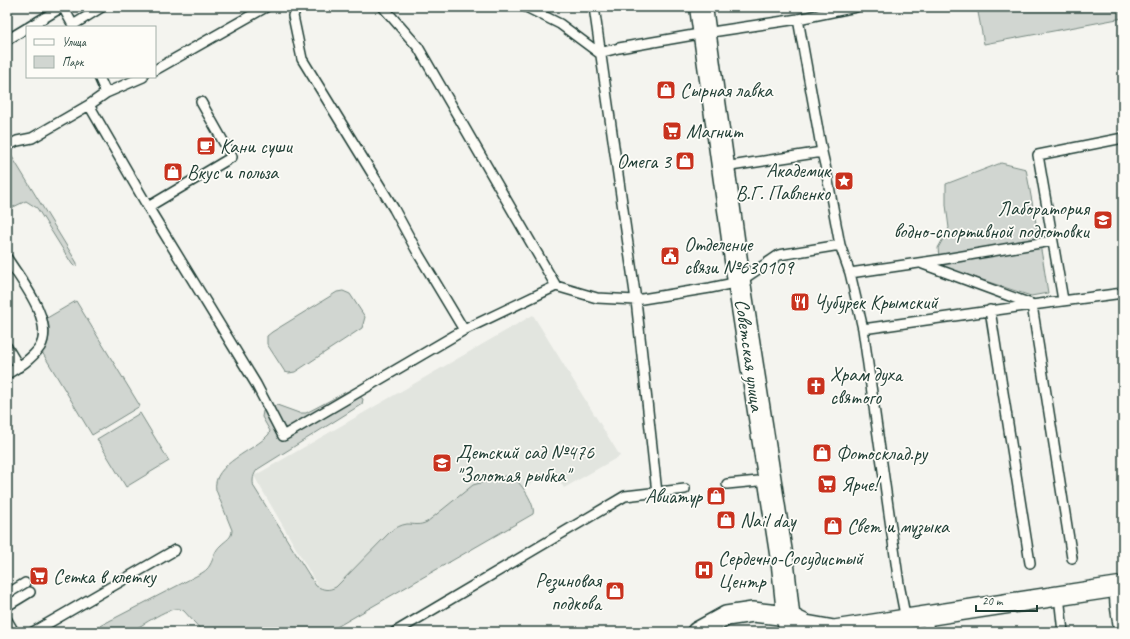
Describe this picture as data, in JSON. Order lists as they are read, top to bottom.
{
  "streets": {
    "street": ["Советская улица"]
  },
  "places": {
    "shop": [
      "Сырная лавка",
      "Омега 3",
      "Вкус и польза",
      "Фотосклад.ру",
      "Авиатур",
      "Nail day",
      "Свет и музыка",
      "Резиновая подкова"
    ],
    "supermarket": ["Магнит", "Ярче!", "Сетка в клетку"],
    "cafe": ["Кани суши"],
    "place": ["Академик В.Г. Павленко"],
    "school or university": ["Лаборатория водно-спортивной подготовки", "Детский сад №476 \"Золотая рыбка\""],
    "public building": ["Отделение связи №630109"],
    "restaurant": ["Чубурек Крымский"],
    "church": ["Храм духа святого"],
    "hospital": ["Сердечно-Сосудистый Центр"]
  },
  "legend": ["Улица", "Парк"],
  "scale_bar": "20 m"
}
